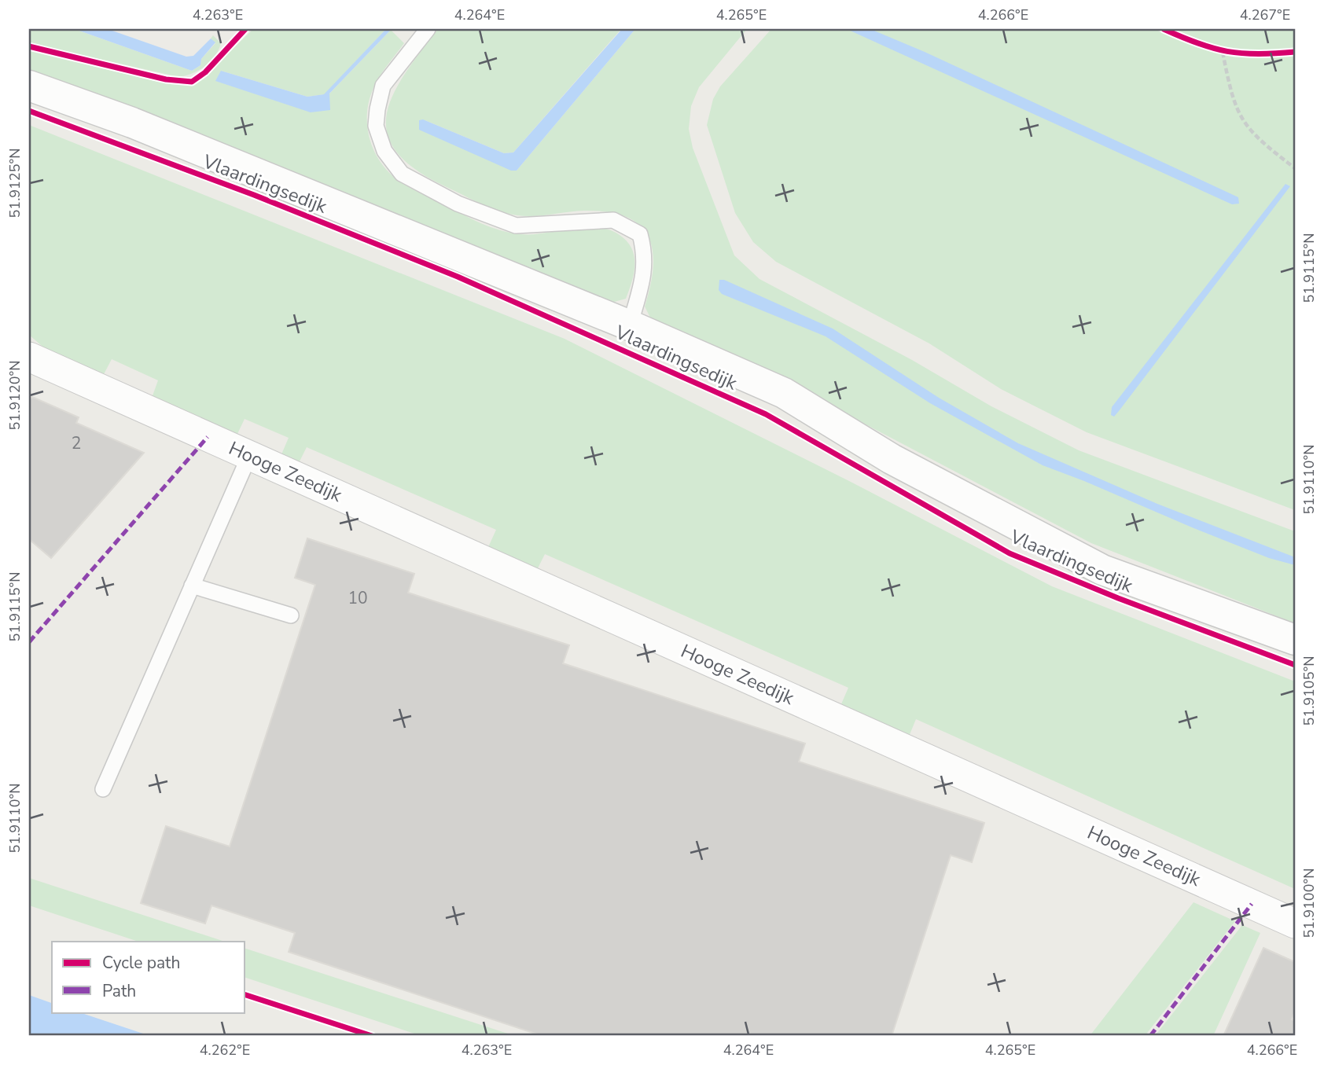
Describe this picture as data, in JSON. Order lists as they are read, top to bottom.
{
  "streets": {
    "street": ["Vlaardingsedijk", "Hooge Zeedijk"]
  },
  "house_numbers": ["2", "10"],
  "legend": ["Cycle path", "Path"],
  "coordinates": [
    "4.263°E",
    "4.264°E",
    "4.265°E",
    "4.266°E",
    "4.267°E",
    "51.9125°N",
    "51.9115°N",
    "51.9120°N",
    "51.9110°N",
    "51.9105°N",
    "51.9100°N",
    "4.262°E"
  ]
}
